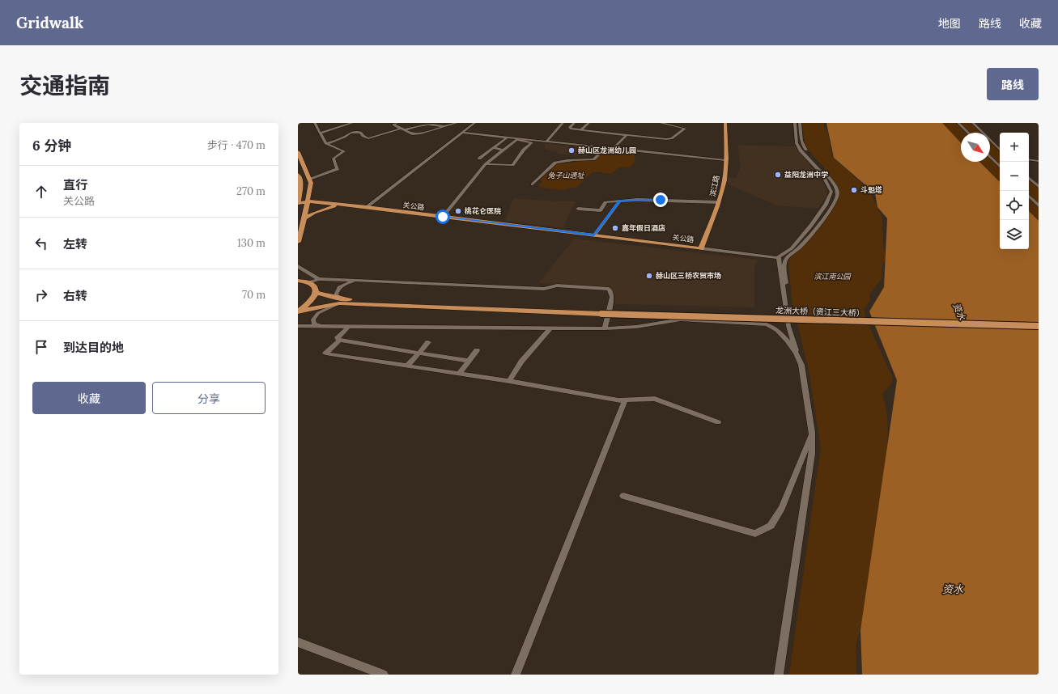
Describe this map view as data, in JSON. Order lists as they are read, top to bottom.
{
  "streets": {
    "main road": ["滨江路", "关公路", "龙洲大桥（资江三大桥）"]
  },
  "crossings": [
    ["滨江路", "关公路"]
  ],
  "water": ["资水"],
  "parks": ["兔子山遗址", "滨江南公园"],
  "places": [
    "赫山区龙洲幼儿园",
    "益阳龙洲中学",
    "斗魁塔",
    "桃花仑医院",
    "嘉年假日酒店",
    "赫山区三桥农贸市场"
  ],
  "north": "bottom right",
  "page": {
    "header": "Gridwalk",
    "nav": ["地图", "路线", "收藏"],
    "title": "交通指南",
    "buttons": [
      "路线",
      ["收藏", "分享"]
    ],
    "heading": ["6 分钟", "步行 · 470 m"],
    "map_buttons": ["+", "−"],
    "list": [
      ["直行", "关公路", "270 m"],
      ["左转", "130 m"],
      ["右转", "70 m"],
      "到达目的地"
    ]
  }
}
